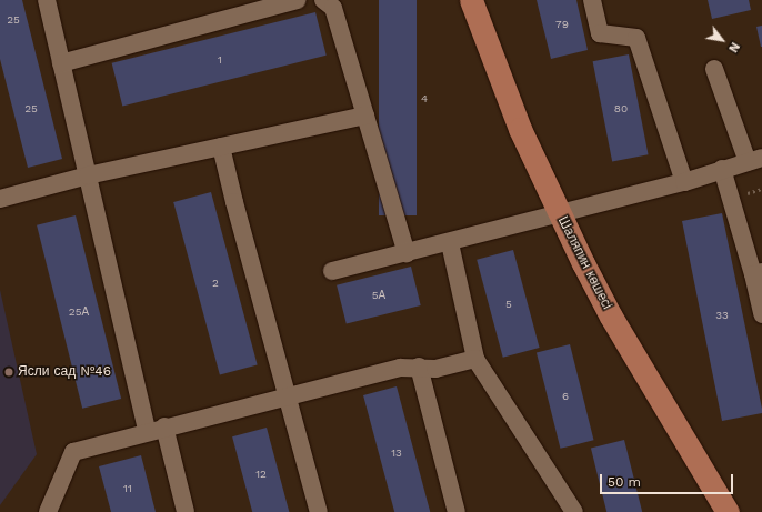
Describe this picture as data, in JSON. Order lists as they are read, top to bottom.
{
  "streets": {
    "main road": ["Шаляпин көшесі"]
  },
  "places": ["Ясли сад №46"],
  "house_numbers": [
    "25",
    "79",
    "1",
    "4",
    "25",
    "80",
    "2",
    "5А",
    "5",
    "25А",
    "33",
    "6",
    "13",
    "12",
    "11"
  ],
  "scale_bar": "50 m",
  "north": "bottom right"
}
